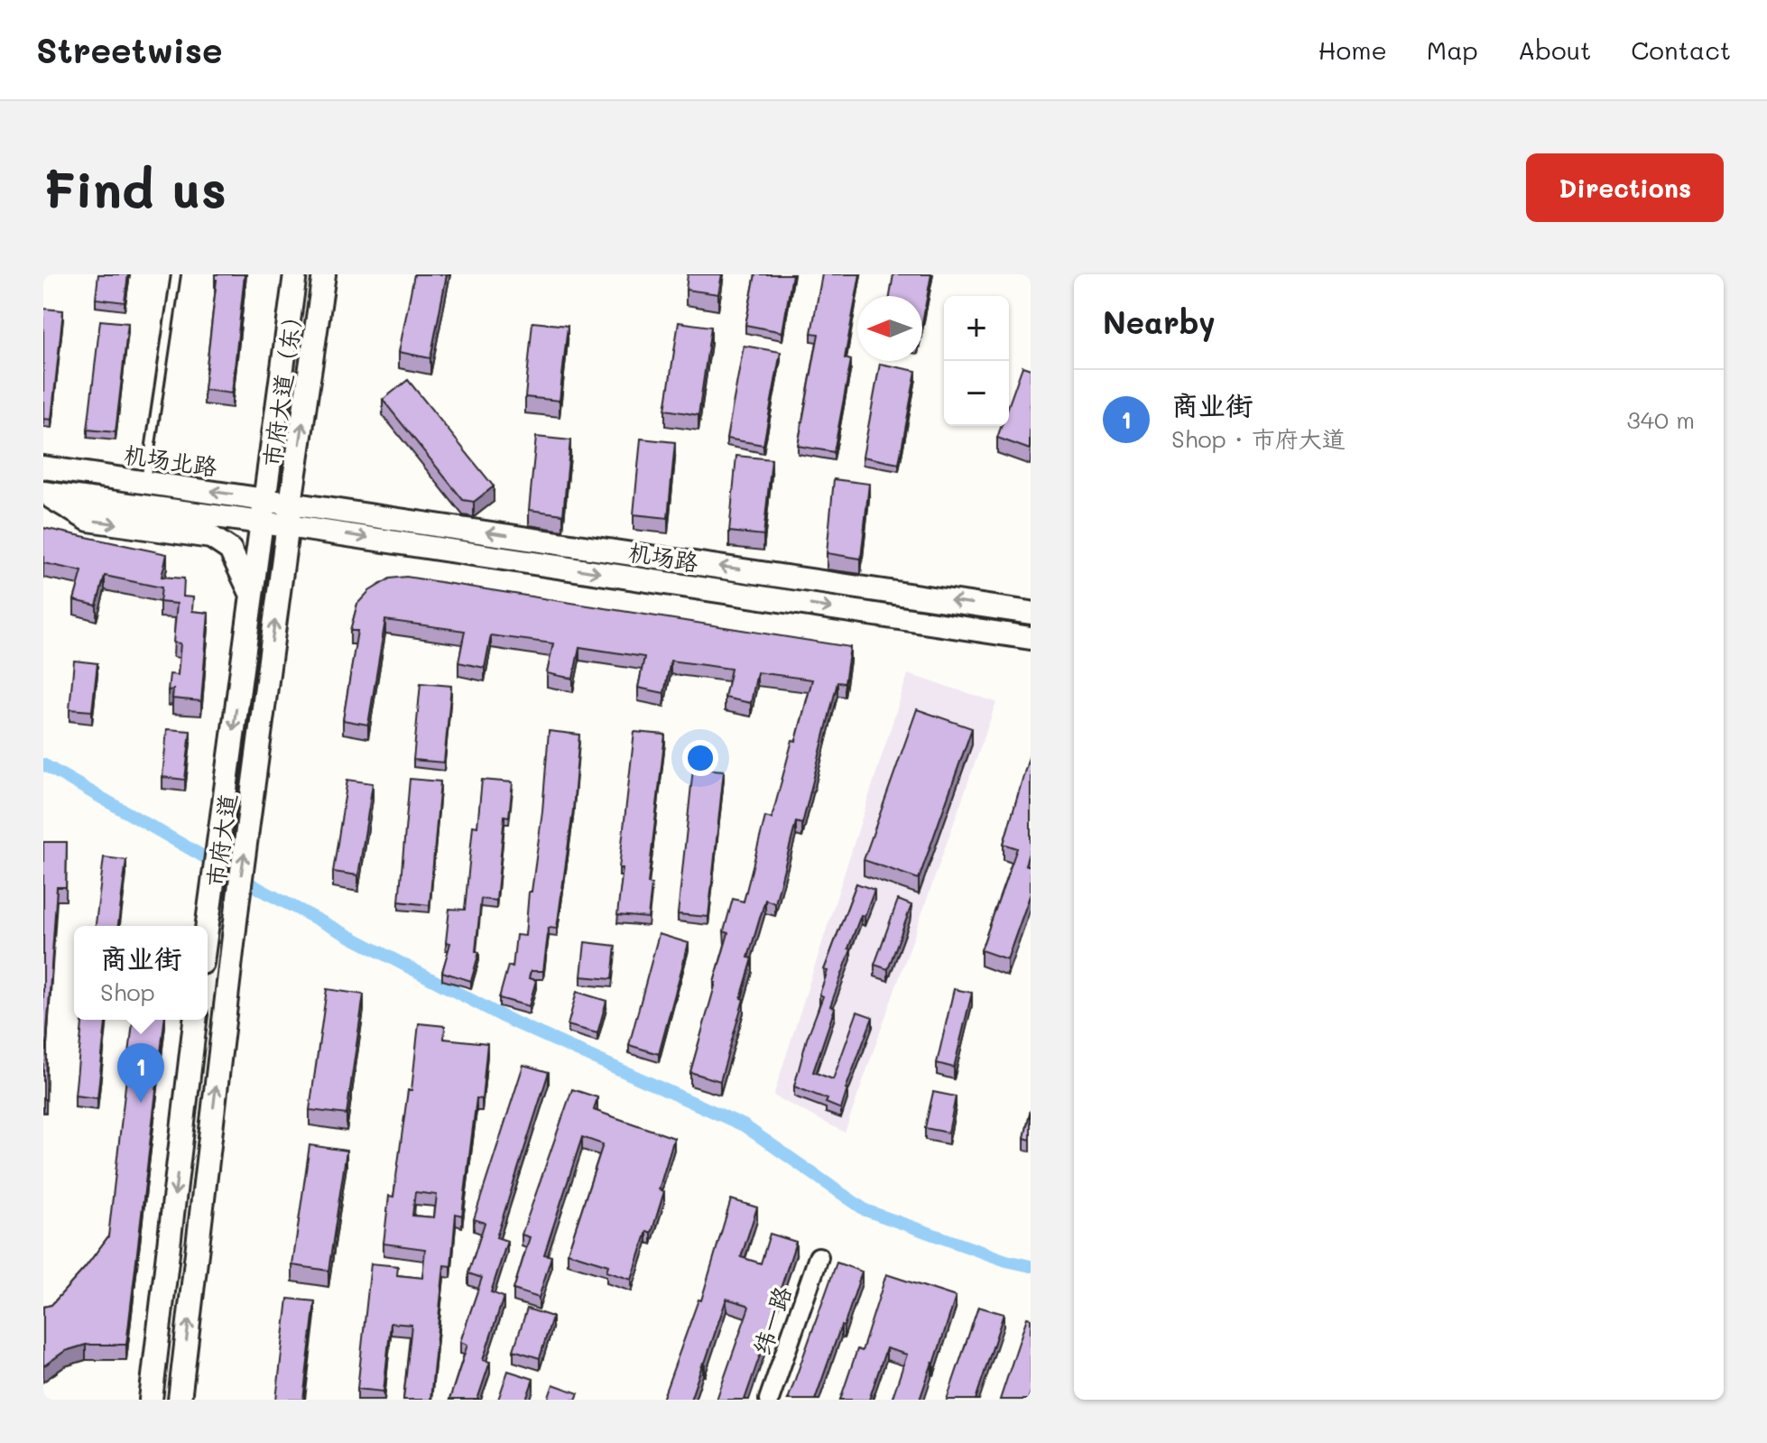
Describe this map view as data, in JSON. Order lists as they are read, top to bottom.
{
  "streets": {
    "main road": [
      "市府大道（东）",
      "机场北路",
      "机场路",
      "市府大道"
    ],
    "street": ["纬一路"]
  },
  "crossings": [
    ["市府大道（东）", "机场北路"],
    ["市府大道（东）", "机场路"],
    ["市府大道（东）", "市府大道"],
    ["机场北路", "机场路"],
    ["机场北路", "市府大道"],
    ["机场路", "市府大道"]
  ],
  "north": "left",
  "page": {
    "header": "Streetwise",
    "nav": [
      "Home",
      "Map",
      "About",
      "Contact"
    ],
    "buttons": "Directions",
    "title": "Find us",
    "heading": "Nearby",
    "map_buttons": ["+", "−"],
    "list": [
      {
        "mark": "1",
        "name": "商业街",
        "note": "Shop · 市府大道",
        "value": "340 m"
      }
    ],
    "popup": ["商业街", "Shop"],
    "pins": "1"
  }
}
